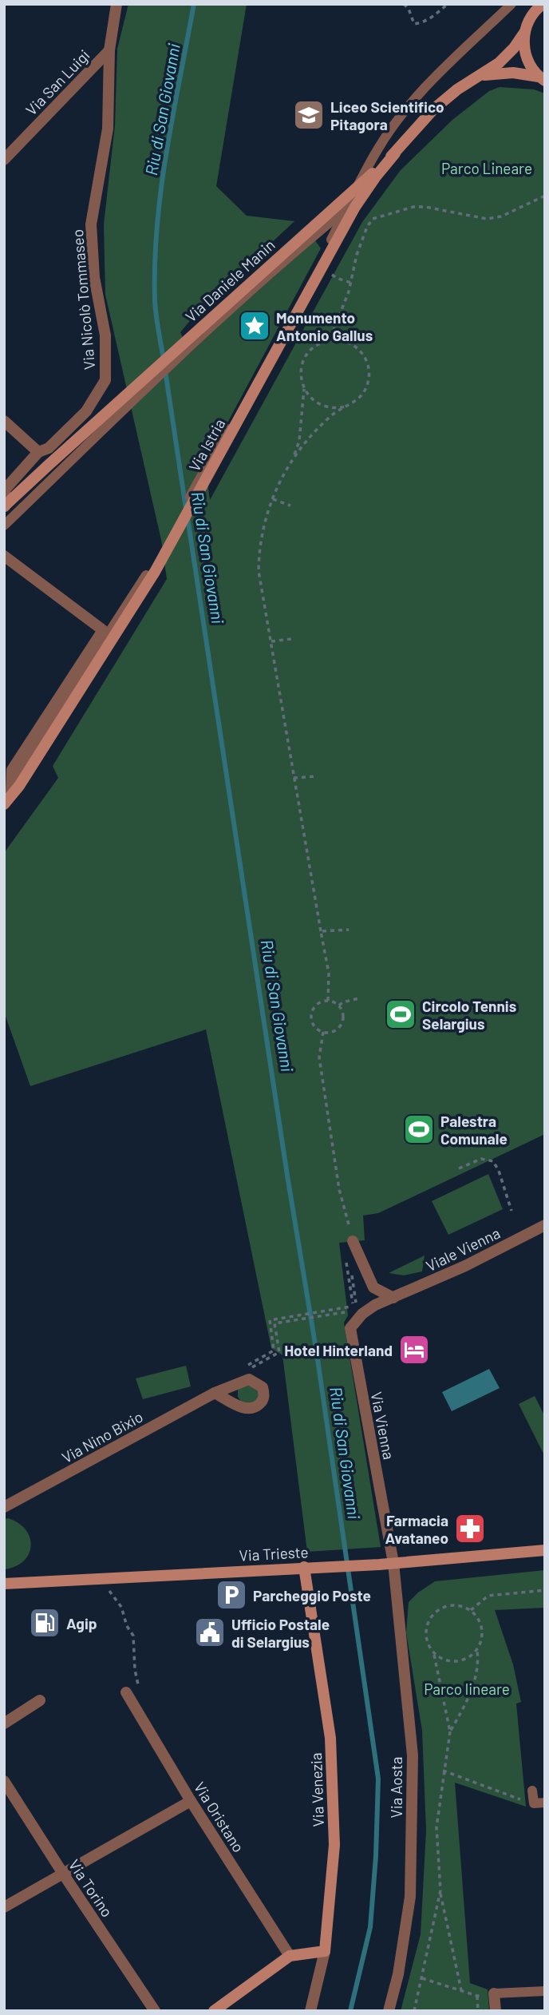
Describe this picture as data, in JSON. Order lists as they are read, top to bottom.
{
  "streets": {
    "main road": [
      "Via Daniele Manin",
      "Via Istria",
      "Via Trieste",
      "Via Venezia"
    ],
    "street": [
      "Via San Luigi",
      "Via Nicolò Tommaseo",
      "Viale Vienna",
      "Via Vienna",
      "Via Nino Bixio",
      "Via Aosta",
      "Via Oristano",
      "Via Torino"
    ]
  },
  "crossings": [
    ["Via San Luigi", "Via Nicolò Tommaseo"],
    ["Via Daniele Manin", "Via Nicolò Tommaseo"],
    ["Via Daniele Manin", "Via Istria"],
    ["Viale Vienna", "Via Vienna"],
    ["Via Vienna", "Via Trieste"],
    ["Via Vienna", "Via Aosta"],
    ["Via Trieste", "Via Aosta"],
    ["Via Trieste", "Via Venezia"]
  ],
  "water": ["Riu di San Giovanni"],
  "parks": ["Parco Lineare", "Parco lineare"],
  "places": {
    "school or university": ["Liceo Scientifico Pitagora"],
    "place": ["Monumento Antonio Gallus"],
    "sports": ["Circolo Tennis Selargius", "Palestra Comunale"],
    "hotel": ["Hotel Hinterland"],
    "pharmacy": ["Farmacia Avataneo"],
    "parking": ["Parcheggio Poste"],
    "fuel station": ["Agip"],
    "public building": ["Ufficio Postale di Selargius"]
  }
}
